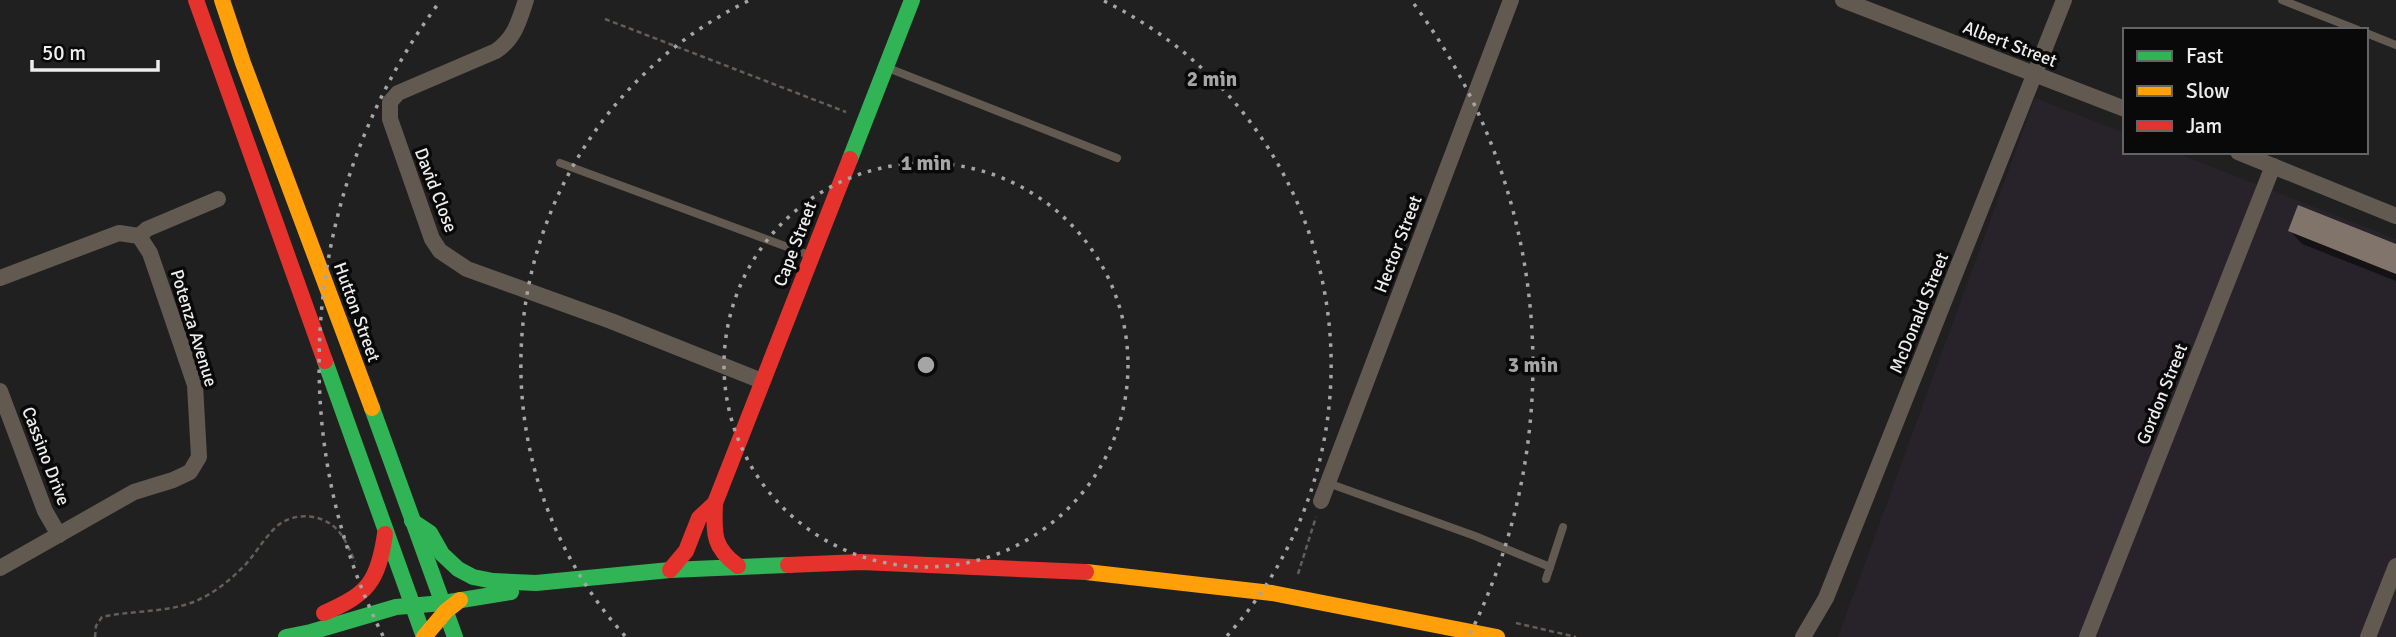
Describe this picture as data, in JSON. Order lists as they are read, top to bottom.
{
  "streets": {
    "main road": ["Cape Street", "Hutton Street"],
    "street": [
      "Albert Street",
      "David Close",
      "Hector Street",
      "McDonald Street",
      "Potenza Avenue",
      "Gordon Street",
      "Cassino Drive"
    ]
  },
  "crossings": [
    ["Albert Street", "McDonald Street"],
    ["David Close", "Cape Street"],
    ["Potenza Avenue", "Cassino Drive"]
  ],
  "legend": ["Fast", "Slow", "Jam"],
  "scale_bar": "50 m",
  "rings": ["2 min", "1 min", "3 min"]
}
